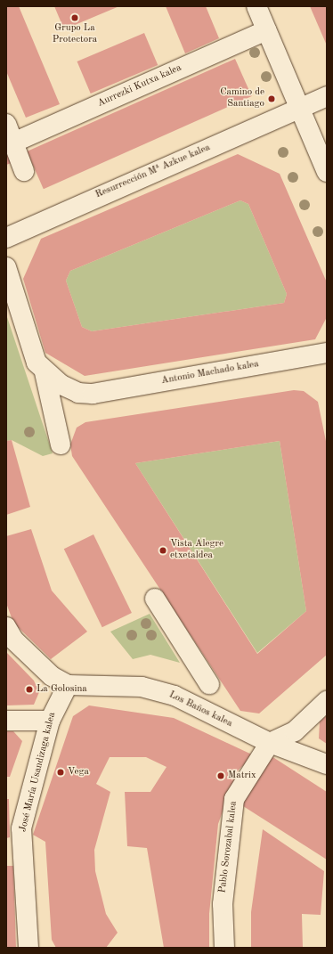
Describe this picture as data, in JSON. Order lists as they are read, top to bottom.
{
  "streets": {
    "street": [
      "Aurrezki Kutxa kalea",
      "Resurrección Mª Azkue kalea",
      "Antonio Machado kalea",
      "Los Baños kalea",
      "José María Usandizaga kalea",
      "Pablo Sorozabal kalea"
    ]
  },
  "crossings": [
    ["Los Baños kalea", "José María Usandizaga kalea"],
    ["Los Baños kalea", "Pablo Sorozabal kalea"]
  ],
  "places": [
    "Grupo La Protectora",
    "Camino de Santiago",
    "Vista Alegre etxetaldea",
    "La Golosina",
    "Vega",
    "Matrix"
  ]
}
